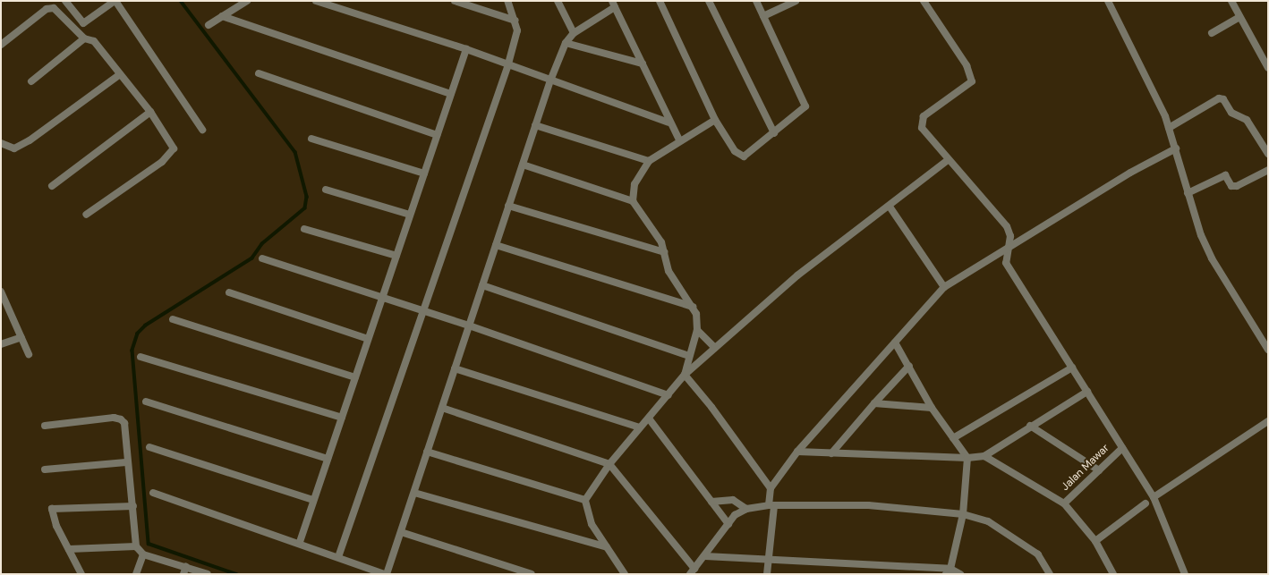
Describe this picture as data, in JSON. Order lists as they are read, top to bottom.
{
  "streets": {
    "street": ["Jalan Mawar"]
  }
}
